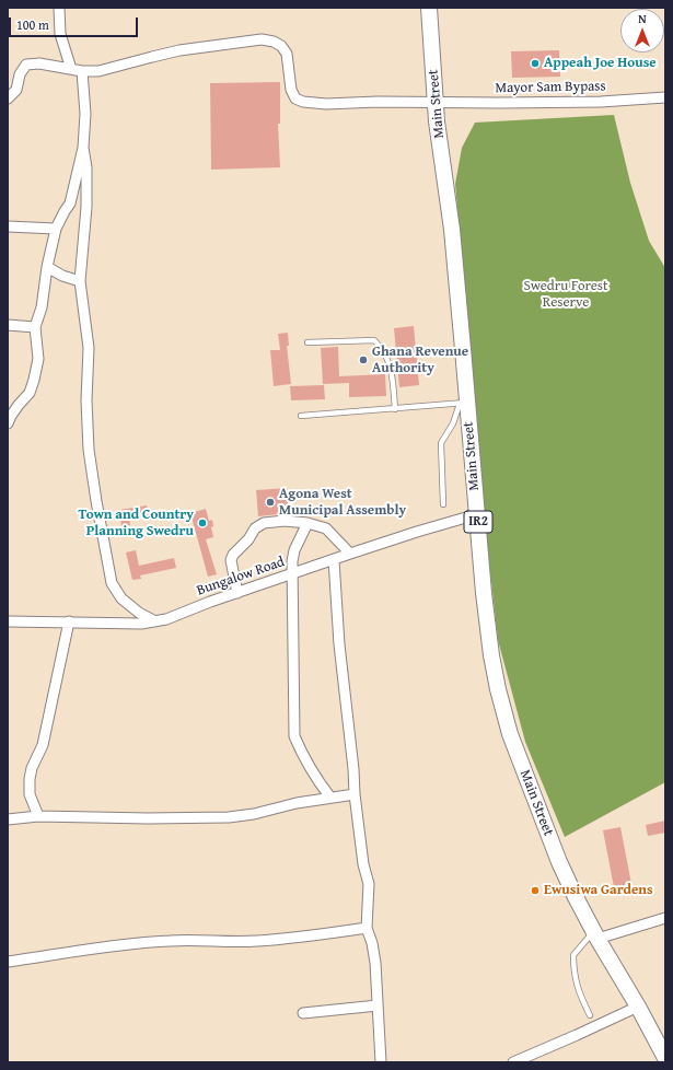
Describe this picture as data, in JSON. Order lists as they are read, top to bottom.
{
  "streets": {
    "main road": ["Main Street", "IR2"],
    "street": ["Mayor Sam Bypass", "Bungalow Road"]
  },
  "crossings": [
    ["Mayor Sam Bypass", "Main Street"],
    ["Main Street", "IR2"],
    ["Main Street", "Bungalow Road"]
  ],
  "parks": ["Swedru Forest Reserve"],
  "places": [
    "Appeah Joe House",
    "Ghana Revenue Authority",
    "Agona West Municipal Assembly",
    "Town and Country Planning Swedru",
    "Ewusiwa Gardens"
  ],
  "scale_bar": "100 m",
  "north": "top"
}
